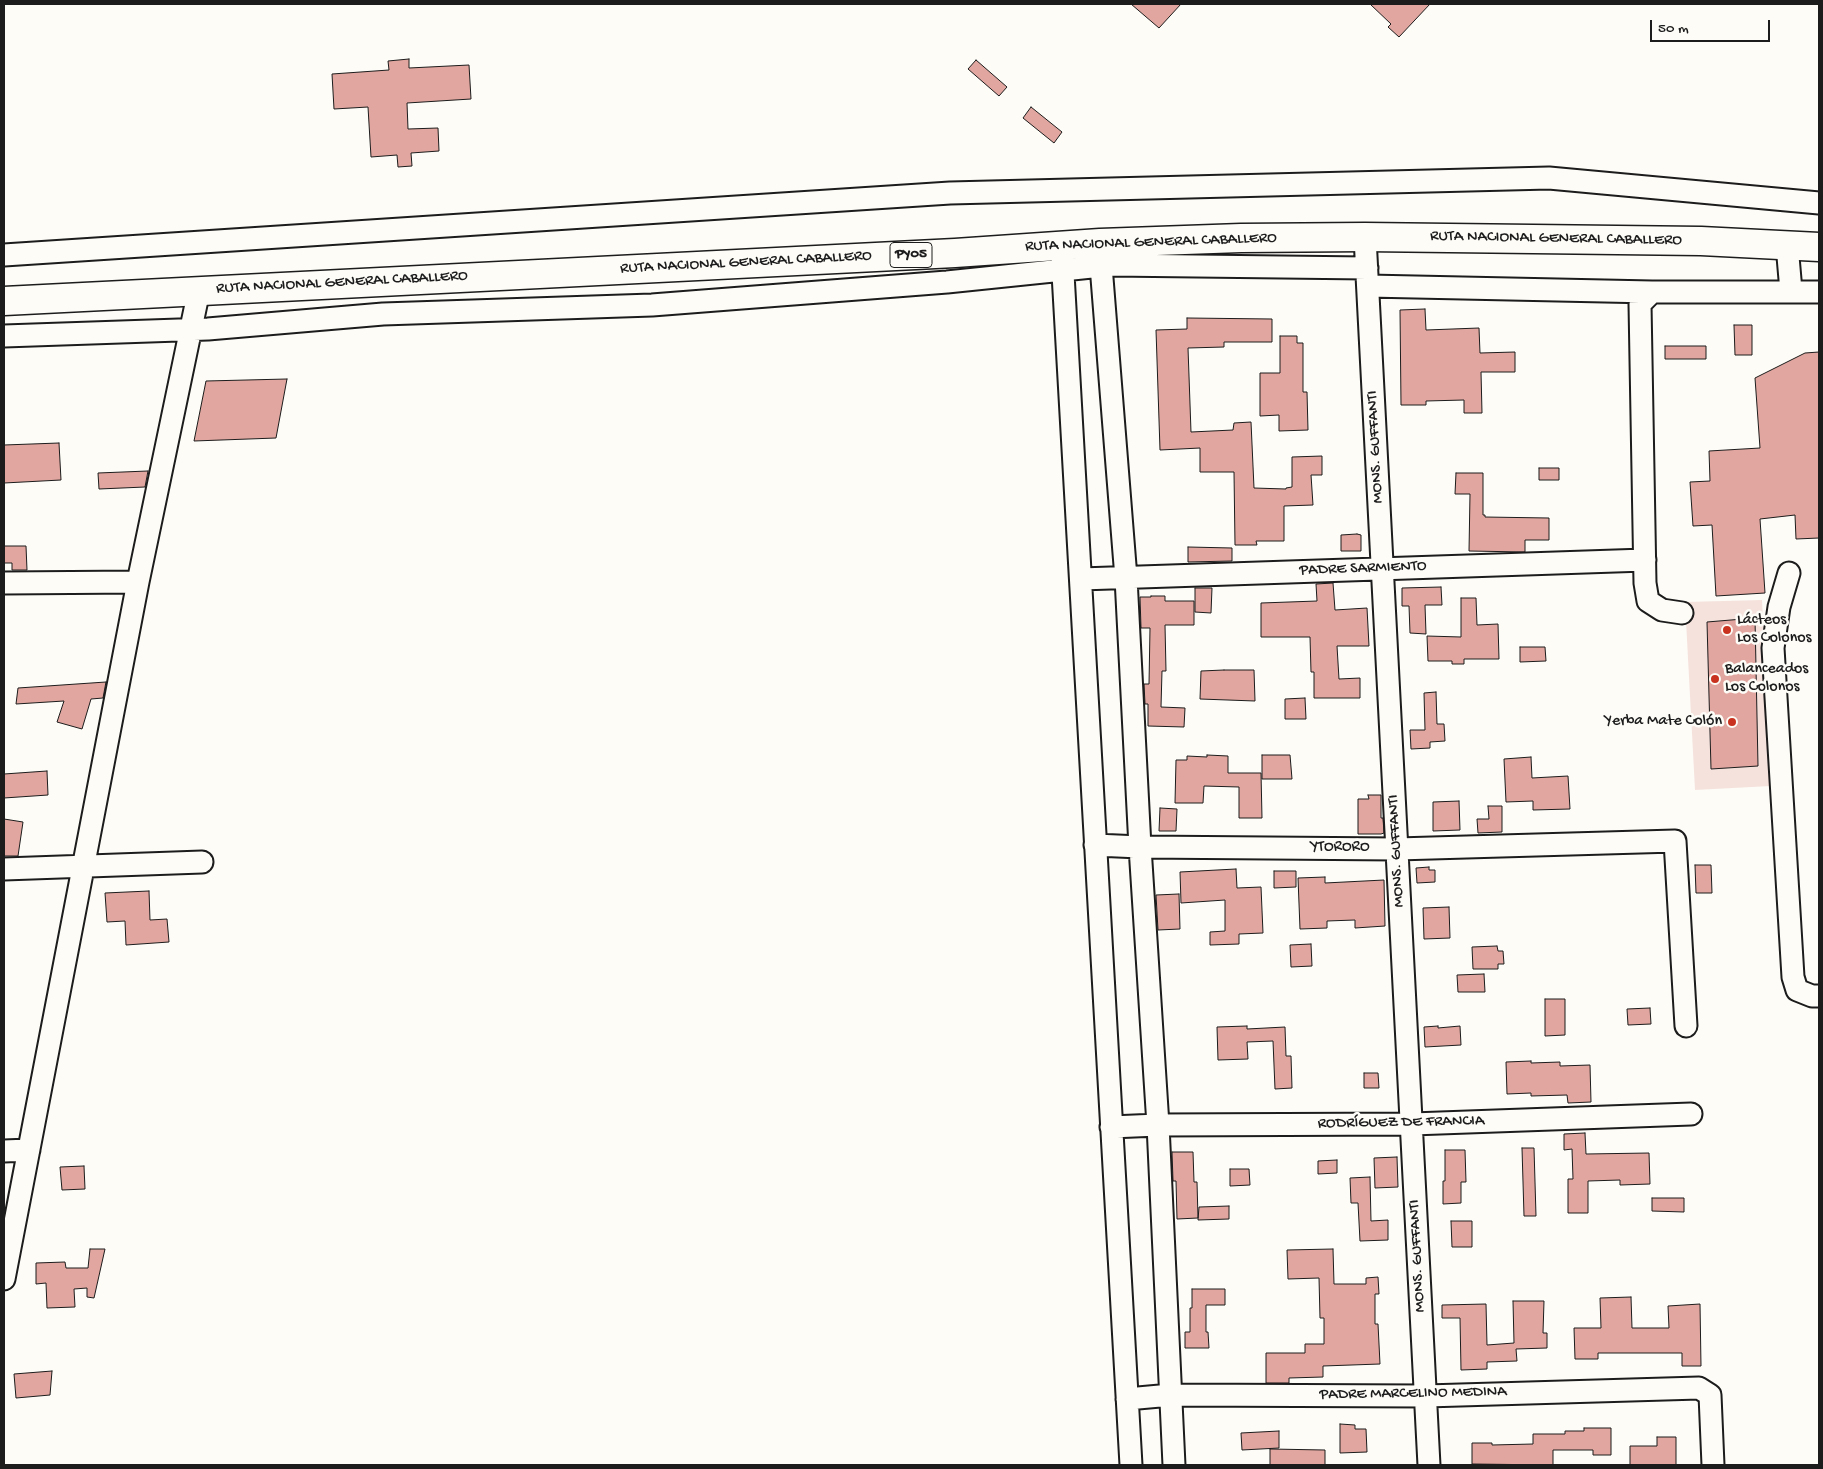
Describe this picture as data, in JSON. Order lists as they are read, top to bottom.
{
  "streets": {
    "highway": ["RUTA NACIONAL GENERAL CABALLERO", "PY05"],
    "street": [
      "MONS. GUFFANTI",
      "PADRE SARMIENTO",
      "YTORORO",
      "RODRÍGUEZ DE FRANCIA",
      "PADRE MARCELINO MEDINA"
    ]
  },
  "crossings": [
    ["RUTA NACIONAL GENERAL CABALLERO", "MONS. GUFFANTI"],
    ["MONS. GUFFANTI", "PADRE SARMIENTO"],
    ["MONS. GUFFANTI", "YTORORO"],
    ["MONS. GUFFANTI", "RODRÍGUEZ DE FRANCIA"],
    ["MONS. GUFFANTI", "PADRE MARCELINO MEDINA"]
  ],
  "places": ["Lácteos Los Colonos", "Balanceados Los Colonos", "Yerba Mate Colón"],
  "scale_bar": "50 m"
}
